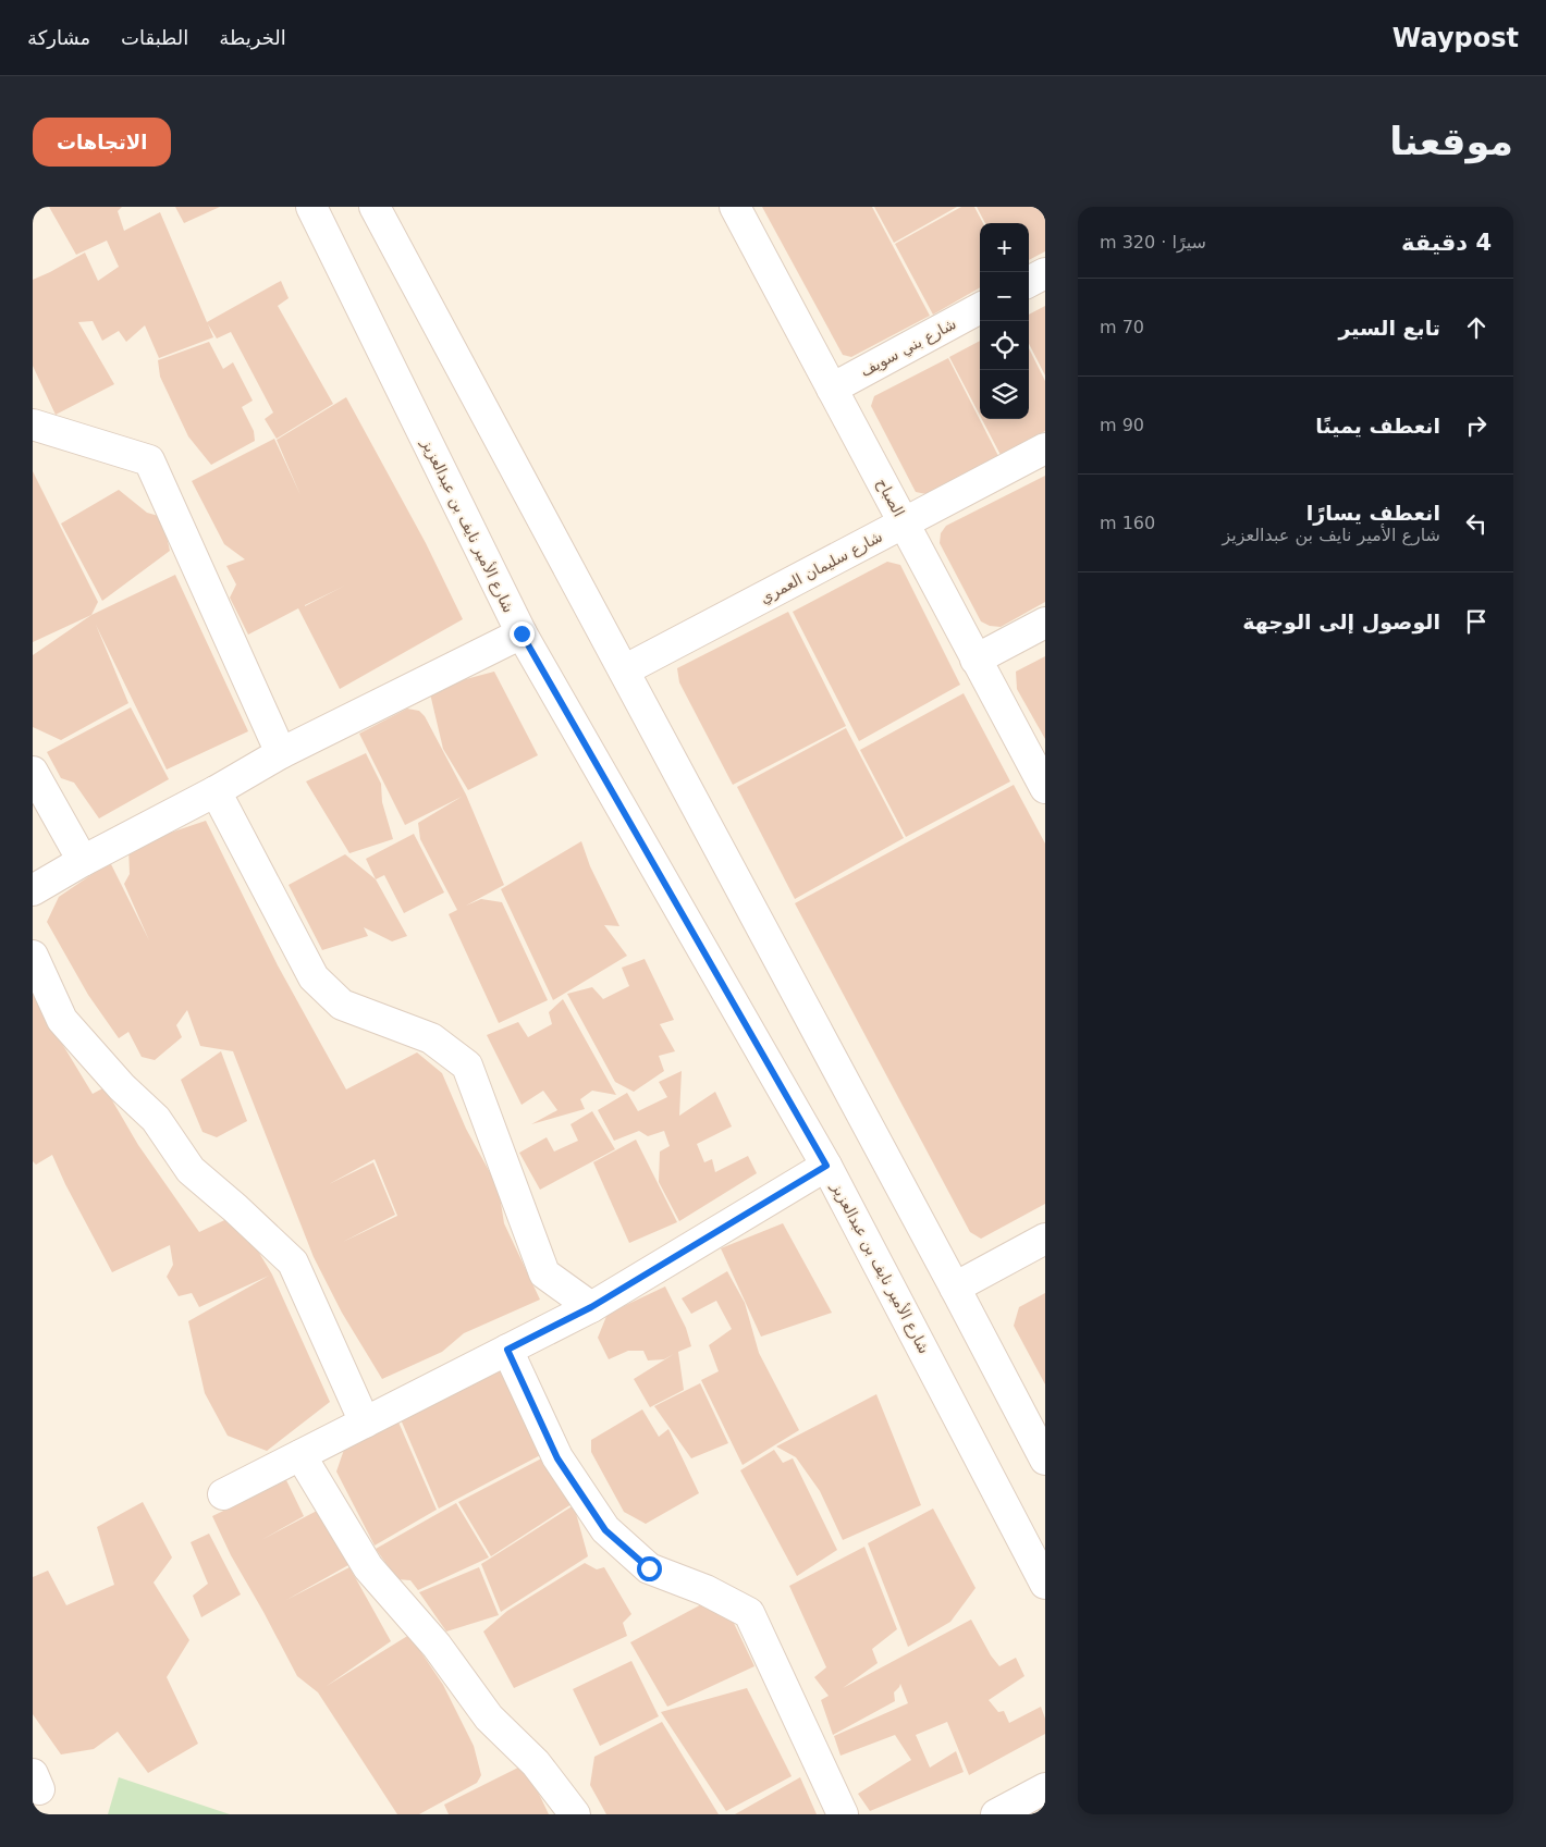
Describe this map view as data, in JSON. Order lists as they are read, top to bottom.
{
  "streets": {
    "street": [
      "شارع بني سويف",
      "الصباح",
      "شارع الأمير نايف بن عبدالعزيز",
      "شارع سليمان العمري"
    ]
  },
  "crossings": [
    ["شارع بني سويف", "الصباح"],
    ["الصباح", "شارع سليمان العمري"]
  ],
  "page": {
    "header": "Waypost",
    "nav": ["الخريطة", "الطبقات", "مشاركة"],
    "buttons": "الاتجاهات",
    "title": "موقعنا",
    "heading": ["4 دقيقة", "سيرًا · 320 m"],
    "map_buttons": ["+", "−"],
    "list": [
      ["تابع السير", "70 m"],
      ["انعطف يمينًا", "90 m"],
      ["انعطف يسارًا", "شارع الأمير نايف بن عبدالعزيز", "160 m"],
      "الوصول إلى الوجهة"
    ]
  }
}
